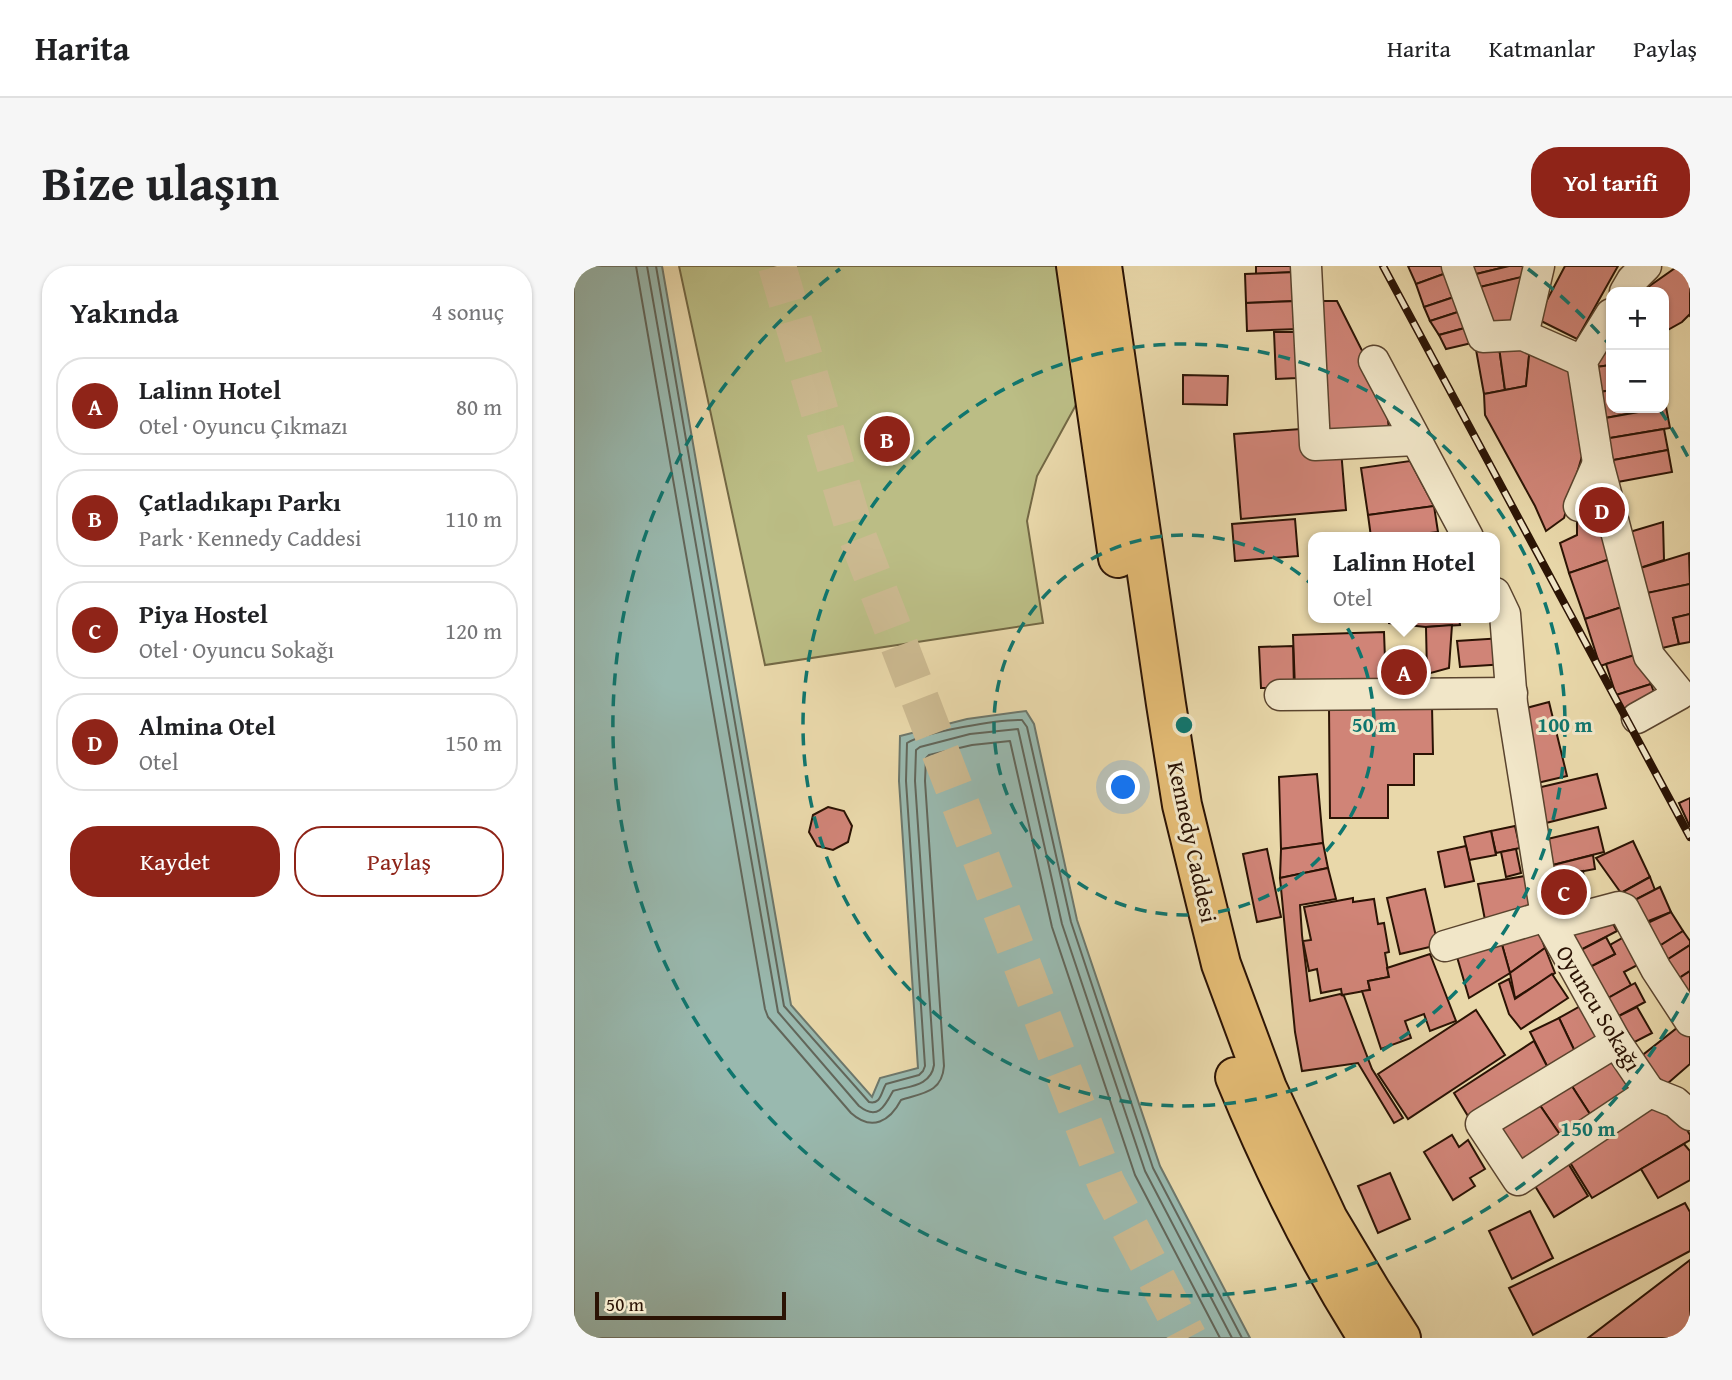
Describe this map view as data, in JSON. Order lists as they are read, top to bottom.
{
  "streets": {
    "main road": ["Kennedy Caddesi"],
    "street": ["Oyuncu Sokağı"]
  },
  "scale_bar": "50 m",
  "page": {
    "header": "Harita",
    "nav": ["Harita", "Katmanlar", "Paylaş"],
    "title": "Bize ulaşın",
    "buttons": [
      "Yol tarifi",
      ["Kaydet", "Paylaş"]
    ],
    "heading": ["Yakında", "4 sonuç"],
    "map_buttons": ["+", "−"],
    "list": [
      {
        "mark": "A",
        "name": "Lalinn Hotel",
        "note": "Otel · Oyuncu Çıkmazı",
        "value": "80 m"
      },
      {
        "mark": "B",
        "name": "Çatladıkapı Parkı",
        "note": "Park · Kennedy Caddesi",
        "value": "110 m"
      },
      {
        "mark": "C",
        "name": "Piya Hostel",
        "note": "Otel · Oyuncu Sokağı",
        "value": "120 m"
      },
      {
        "mark": "D",
        "name": "Almina Otel",
        "note": "Otel",
        "value": "150 m"
      }
    ],
    "pins": [
      "B",
      "D",
      "A",
      "C"
    ],
    "popup": ["Lalinn Hotel", "Otel"],
    "scale": "50 m"
  },
  "rings": ["50 m", "100 m", "150 m"]
}
